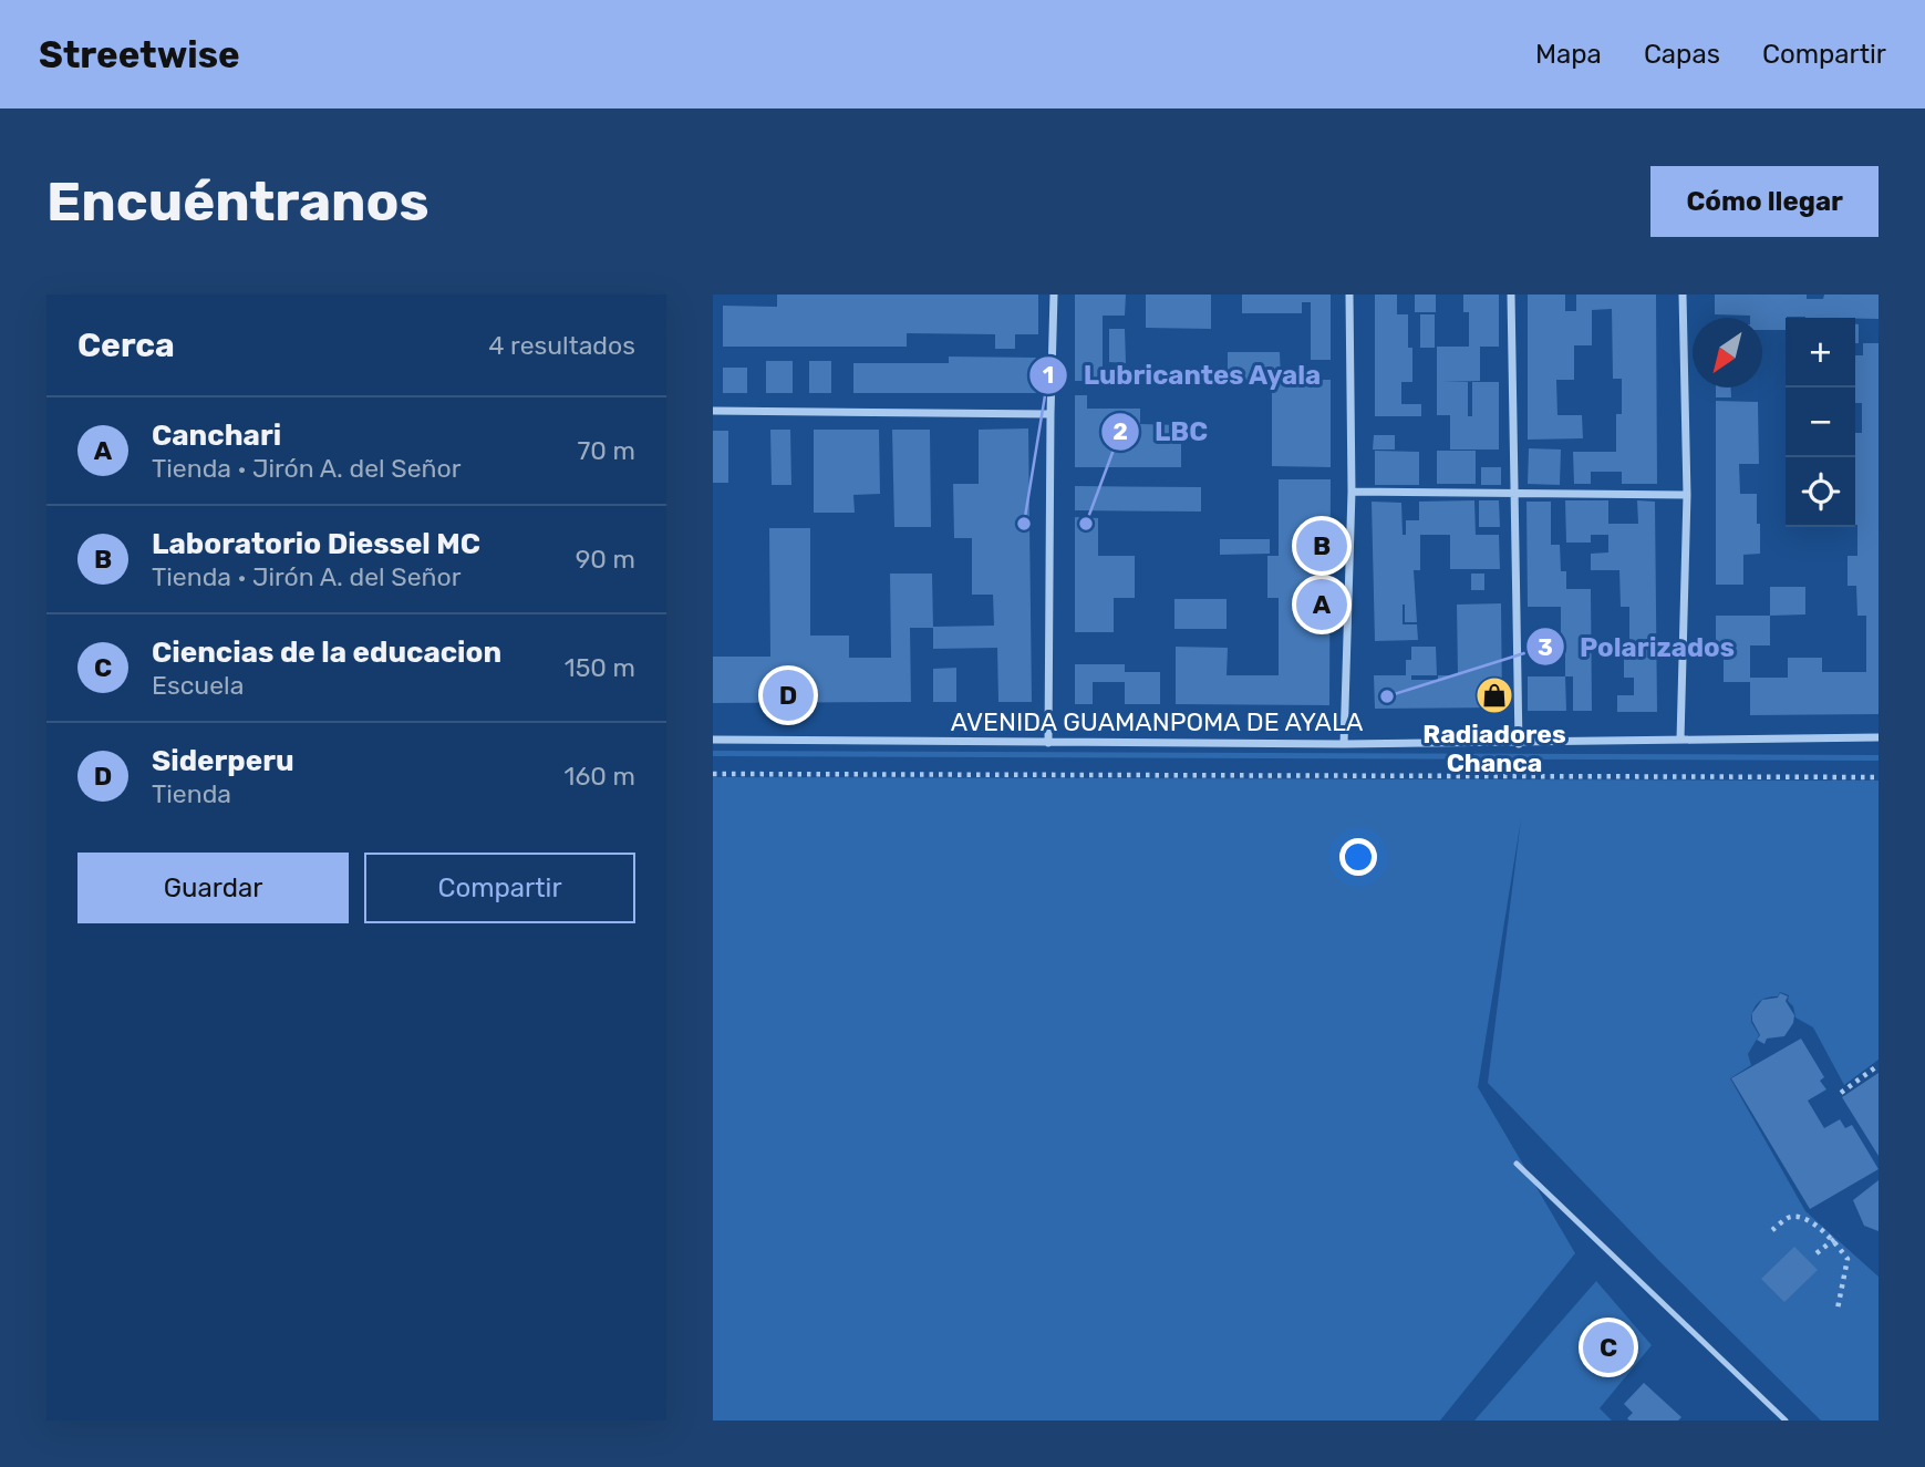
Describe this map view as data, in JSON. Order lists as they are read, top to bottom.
{
  "streets": {
    "street": ["AVENIDA GUAMANPOMA DE AYALA"]
  },
  "places": {
    "other": ["Lubricantes Ayala", "LBC", "Polarizados"],
    "shop": ["Radiadores Chanca"]
  },
  "north": "bottom left",
  "page": {
    "header": "Streetwise",
    "nav": ["Mapa", "Capas", "Compartir"],
    "buttons": [
      "Cómo llegar",
      ["Guardar", "Compartir"]
    ],
    "title": "Encuéntranos",
    "heading": ["Cerca", "4 resultados"],
    "map_buttons": ["+", "−"],
    "list": [
      {
        "mark": "A",
        "name": "Canchari",
        "note": "Tienda · Jirón A. del Señor",
        "value": "70 m"
      },
      {
        "mark": "B",
        "name": "Laboratorio Diessel MC",
        "note": "Tienda · Jirón A. del Señor",
        "value": "90 m"
      },
      {
        "mark": "C",
        "name": "Ciencias de la educacion",
        "note": "Escuela",
        "value": "150 m"
      },
      {
        "mark": "D",
        "name": "Siderperu",
        "note": "Tienda",
        "value": "160 m"
      }
    ],
    "pins": [
      "B",
      "A",
      "D",
      "C"
    ]
  }
}
